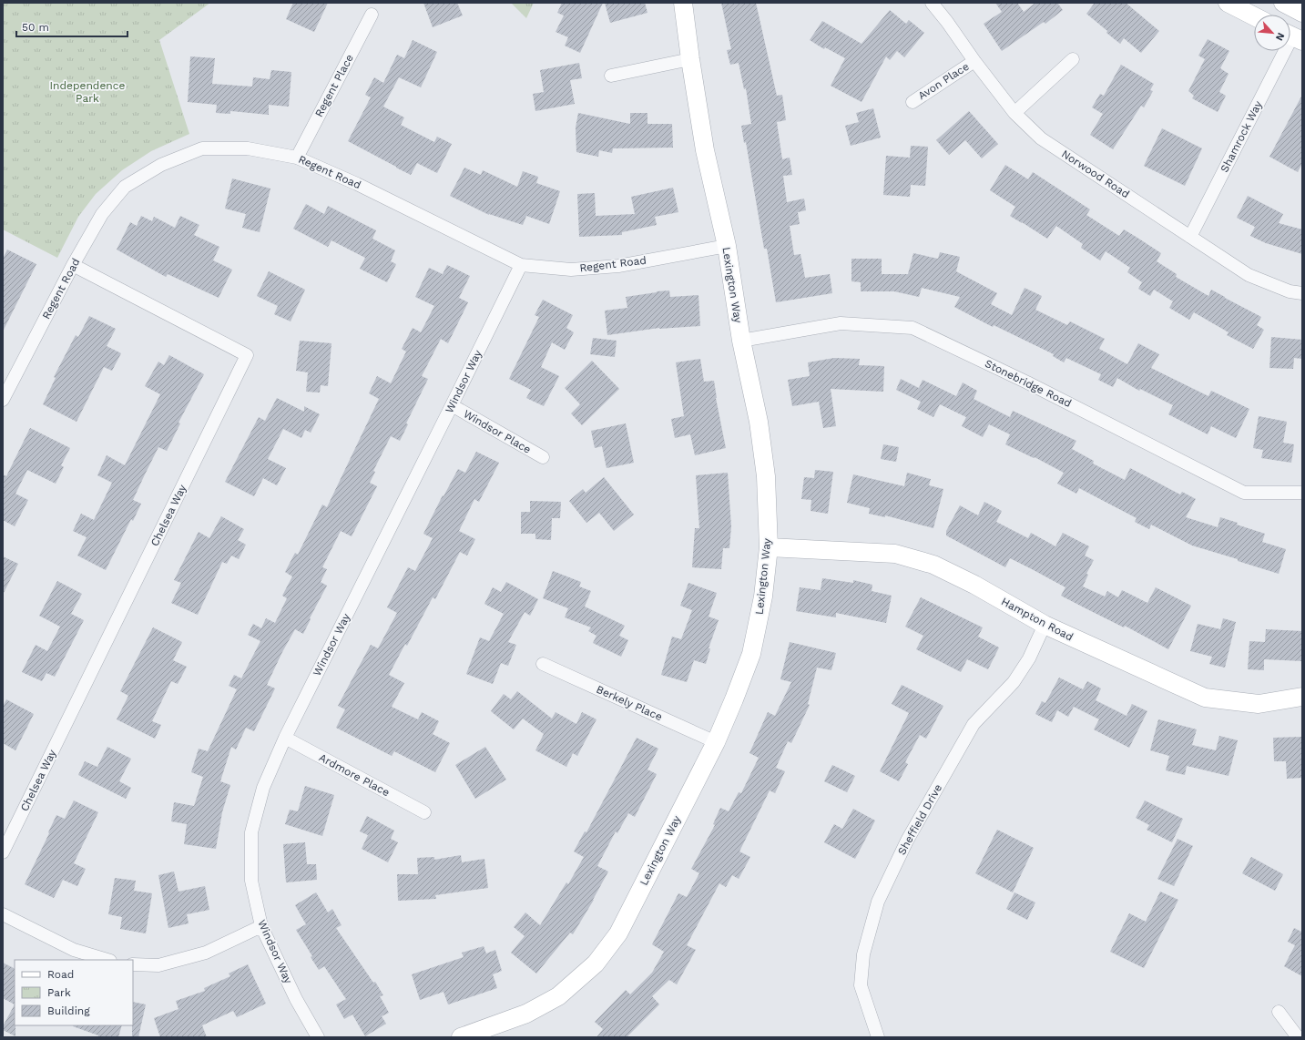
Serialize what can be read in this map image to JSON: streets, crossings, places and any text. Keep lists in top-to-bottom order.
{
  "streets": {
    "street": [
      "Avon Place",
      "Regent Place",
      "Shamrock Way",
      "Regent Road",
      "Norwood Road",
      "Lexington Way",
      "Windsor Way",
      "Stonebridge Road",
      "Windsor Place",
      "Chelsea Way",
      "Hampton Road",
      "Berkely Place",
      "Ardmore Place",
      "Sheffield Drive"
    ]
  },
  "crossings": [
    ["Avon Place", "Norwood Road"],
    ["Regent Place", "Regent Road"],
    ["Shamrock Way", "Norwood Road"],
    ["Regent Road", "Lexington Way"],
    ["Regent Road", "Windsor Way"],
    ["Regent Road", "Chelsea Way"],
    ["Lexington Way", "Stonebridge Road"],
    ["Lexington Way", "Hampton Road"],
    ["Lexington Way", "Berkely Place"],
    ["Windsor Way", "Windsor Place"],
    ["Windsor Way", "Ardmore Place"],
    ["Hampton Road", "Sheffield Drive"]
  ],
  "parks": ["Independence Park"],
  "legend": ["Road", "Park", "Building"],
  "scale_bar": "50 m",
  "north": "bottom right"
}
